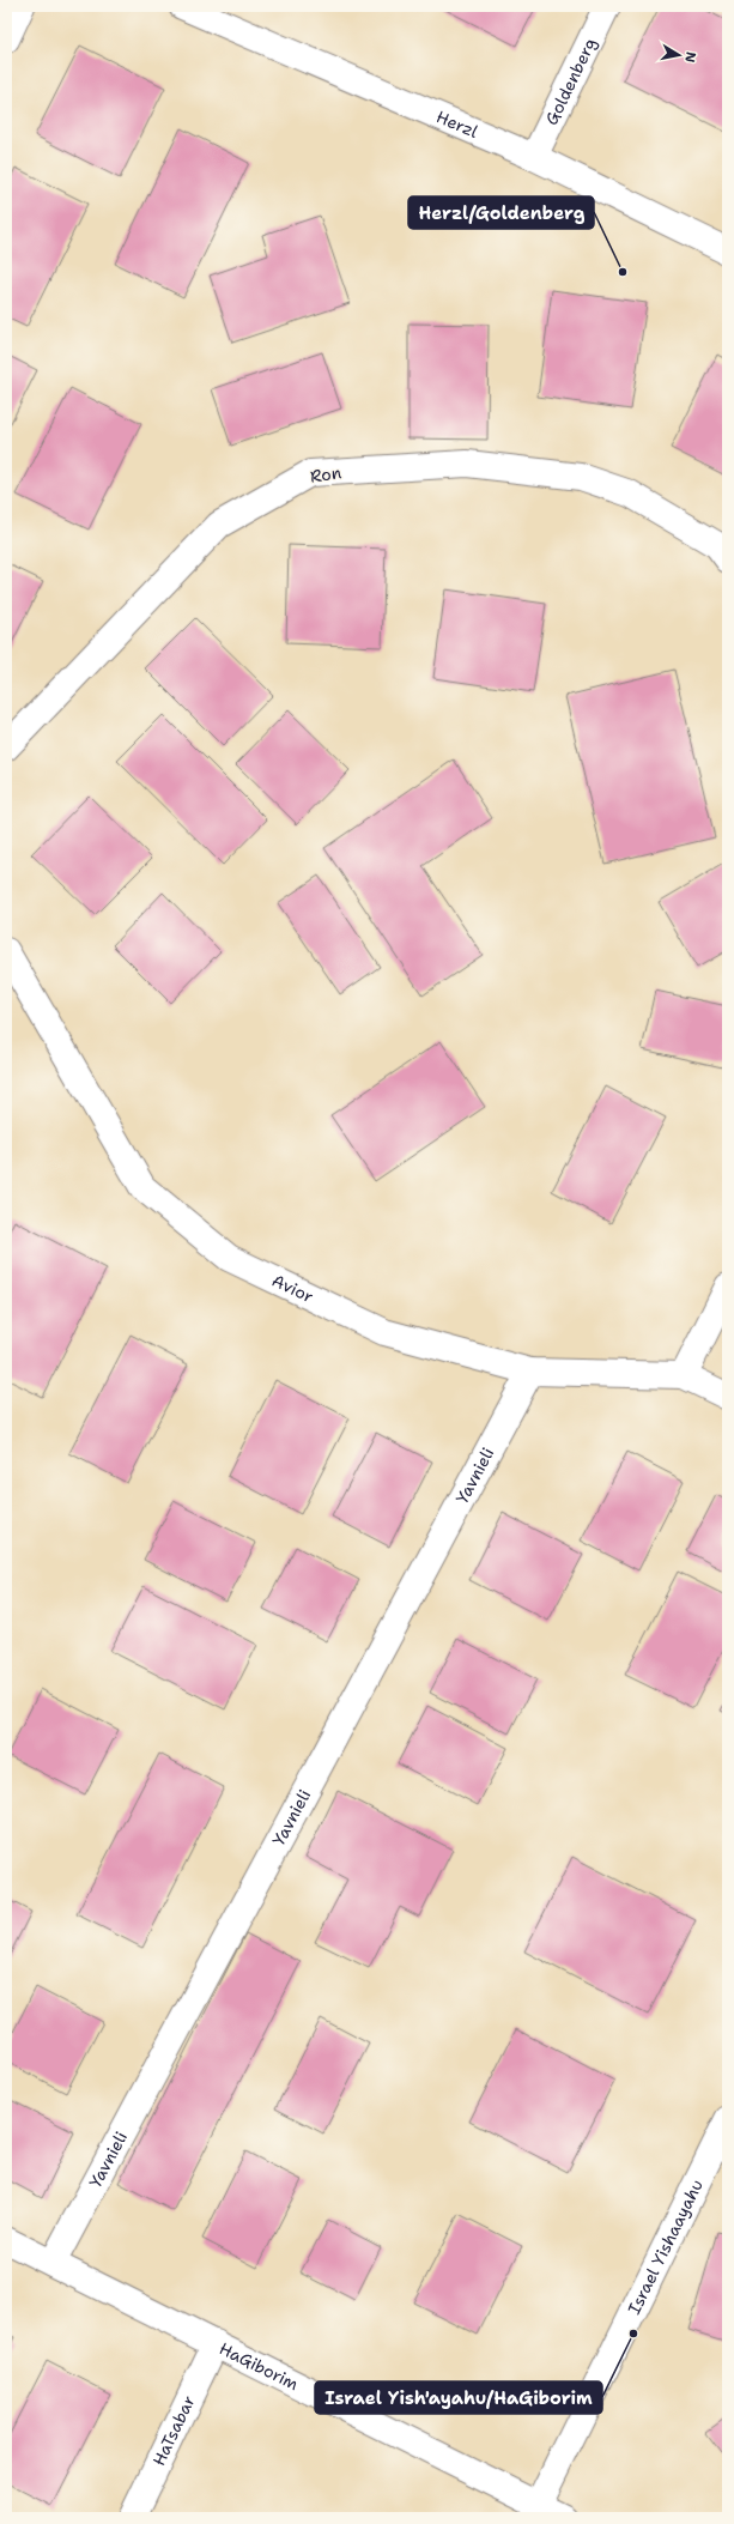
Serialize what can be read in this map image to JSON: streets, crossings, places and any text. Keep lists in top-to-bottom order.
{
  "streets": {
    "street": [
      "Goldenberg",
      "Herzl",
      "Ron",
      "Avior",
      "Yavnieli",
      "Israel Yishaayahu",
      "HaGiborim",
      "HaTsabar"
    ]
  },
  "crossings": [
    ["Goldenberg", "Herzl"],
    ["Avior", "Yavnieli"],
    ["Yavnieli", "HaGiborim"],
    ["Israel Yishaayahu", "HaGiborim"],
    ["HaGiborim", "HaTsabar"]
  ],
  "places": ["Herzl/Goldenberg", "Israel Yish'ayahu/HaGiborim"],
  "north": "right"
}
